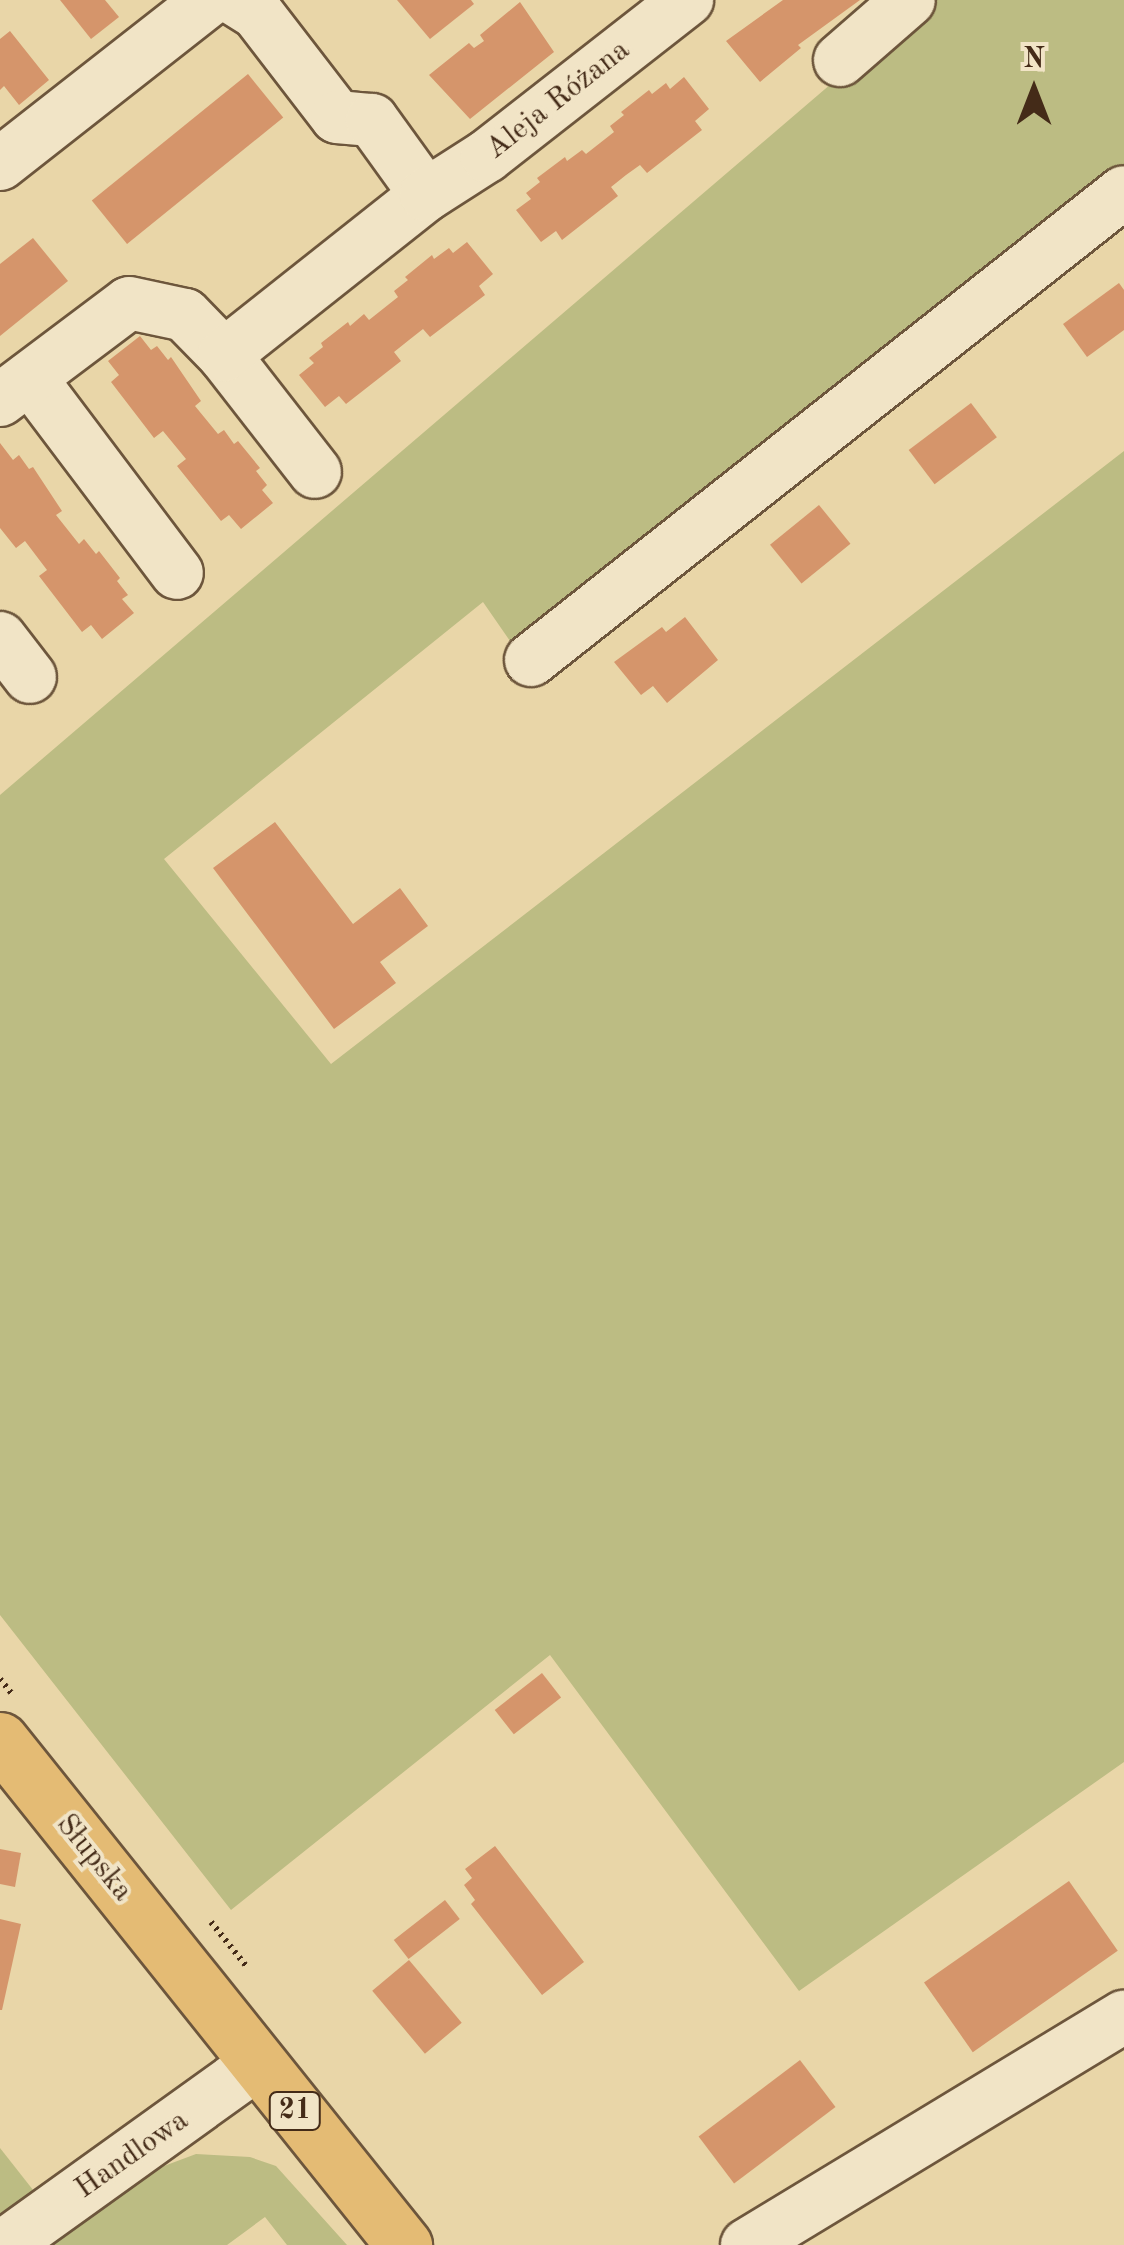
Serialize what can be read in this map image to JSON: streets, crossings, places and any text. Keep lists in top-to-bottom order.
{
  "streets": {
    "main road": ["Słupska", "21"],
    "street": ["Aleja Różana", "Handlowa"]
  },
  "crossings": [
    ["Słupska", "21"],
    ["Słupska", "Handlowa"],
    ["21", "Handlowa"]
  ],
  "north": "top"
}
